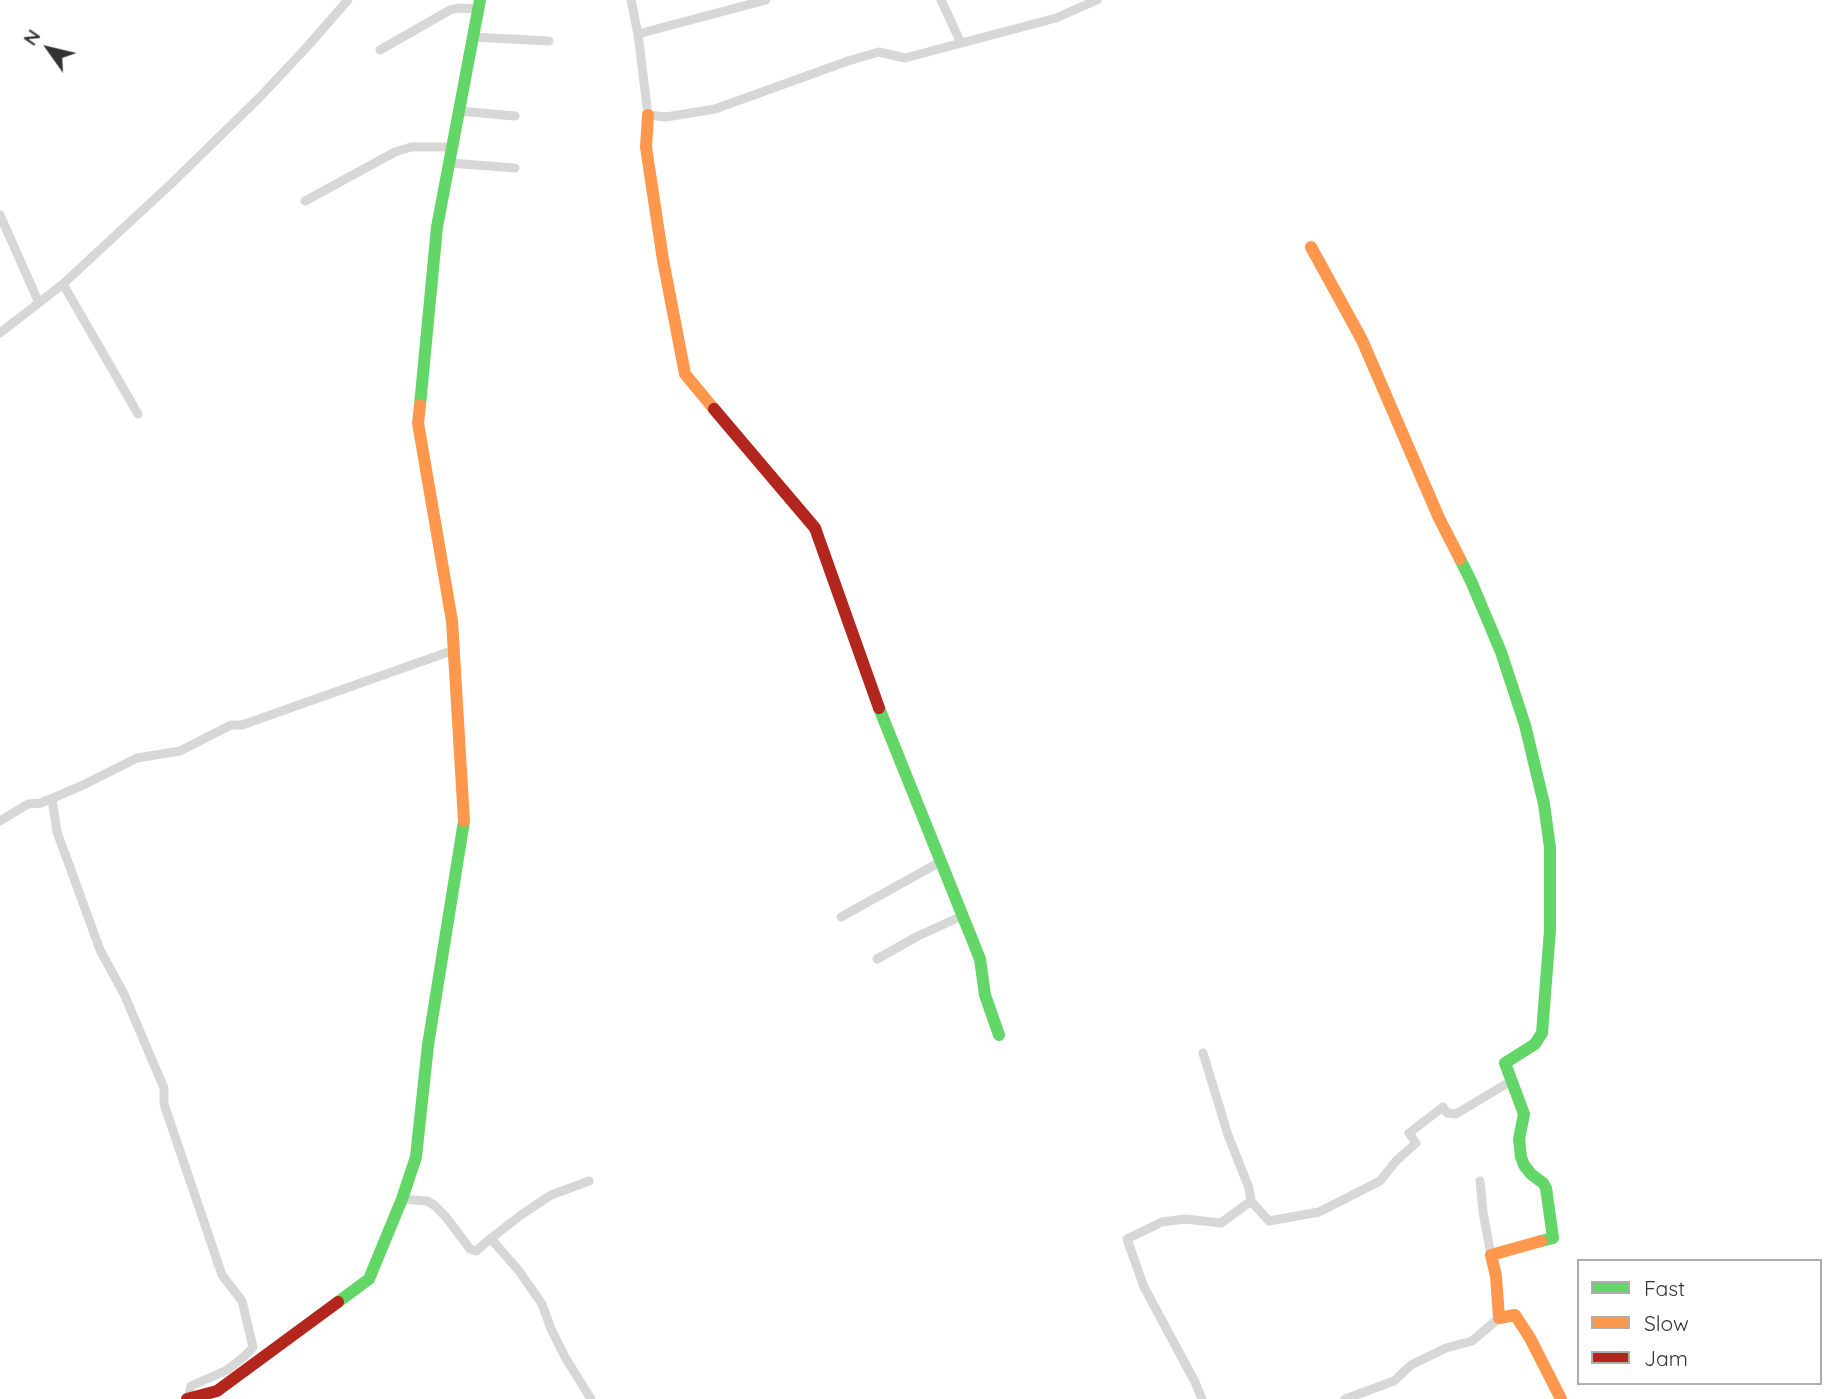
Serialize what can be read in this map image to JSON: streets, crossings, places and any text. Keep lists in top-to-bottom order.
{
  "legend": ["Fast", "Slow", "Jam"],
  "north": "top left"
}
